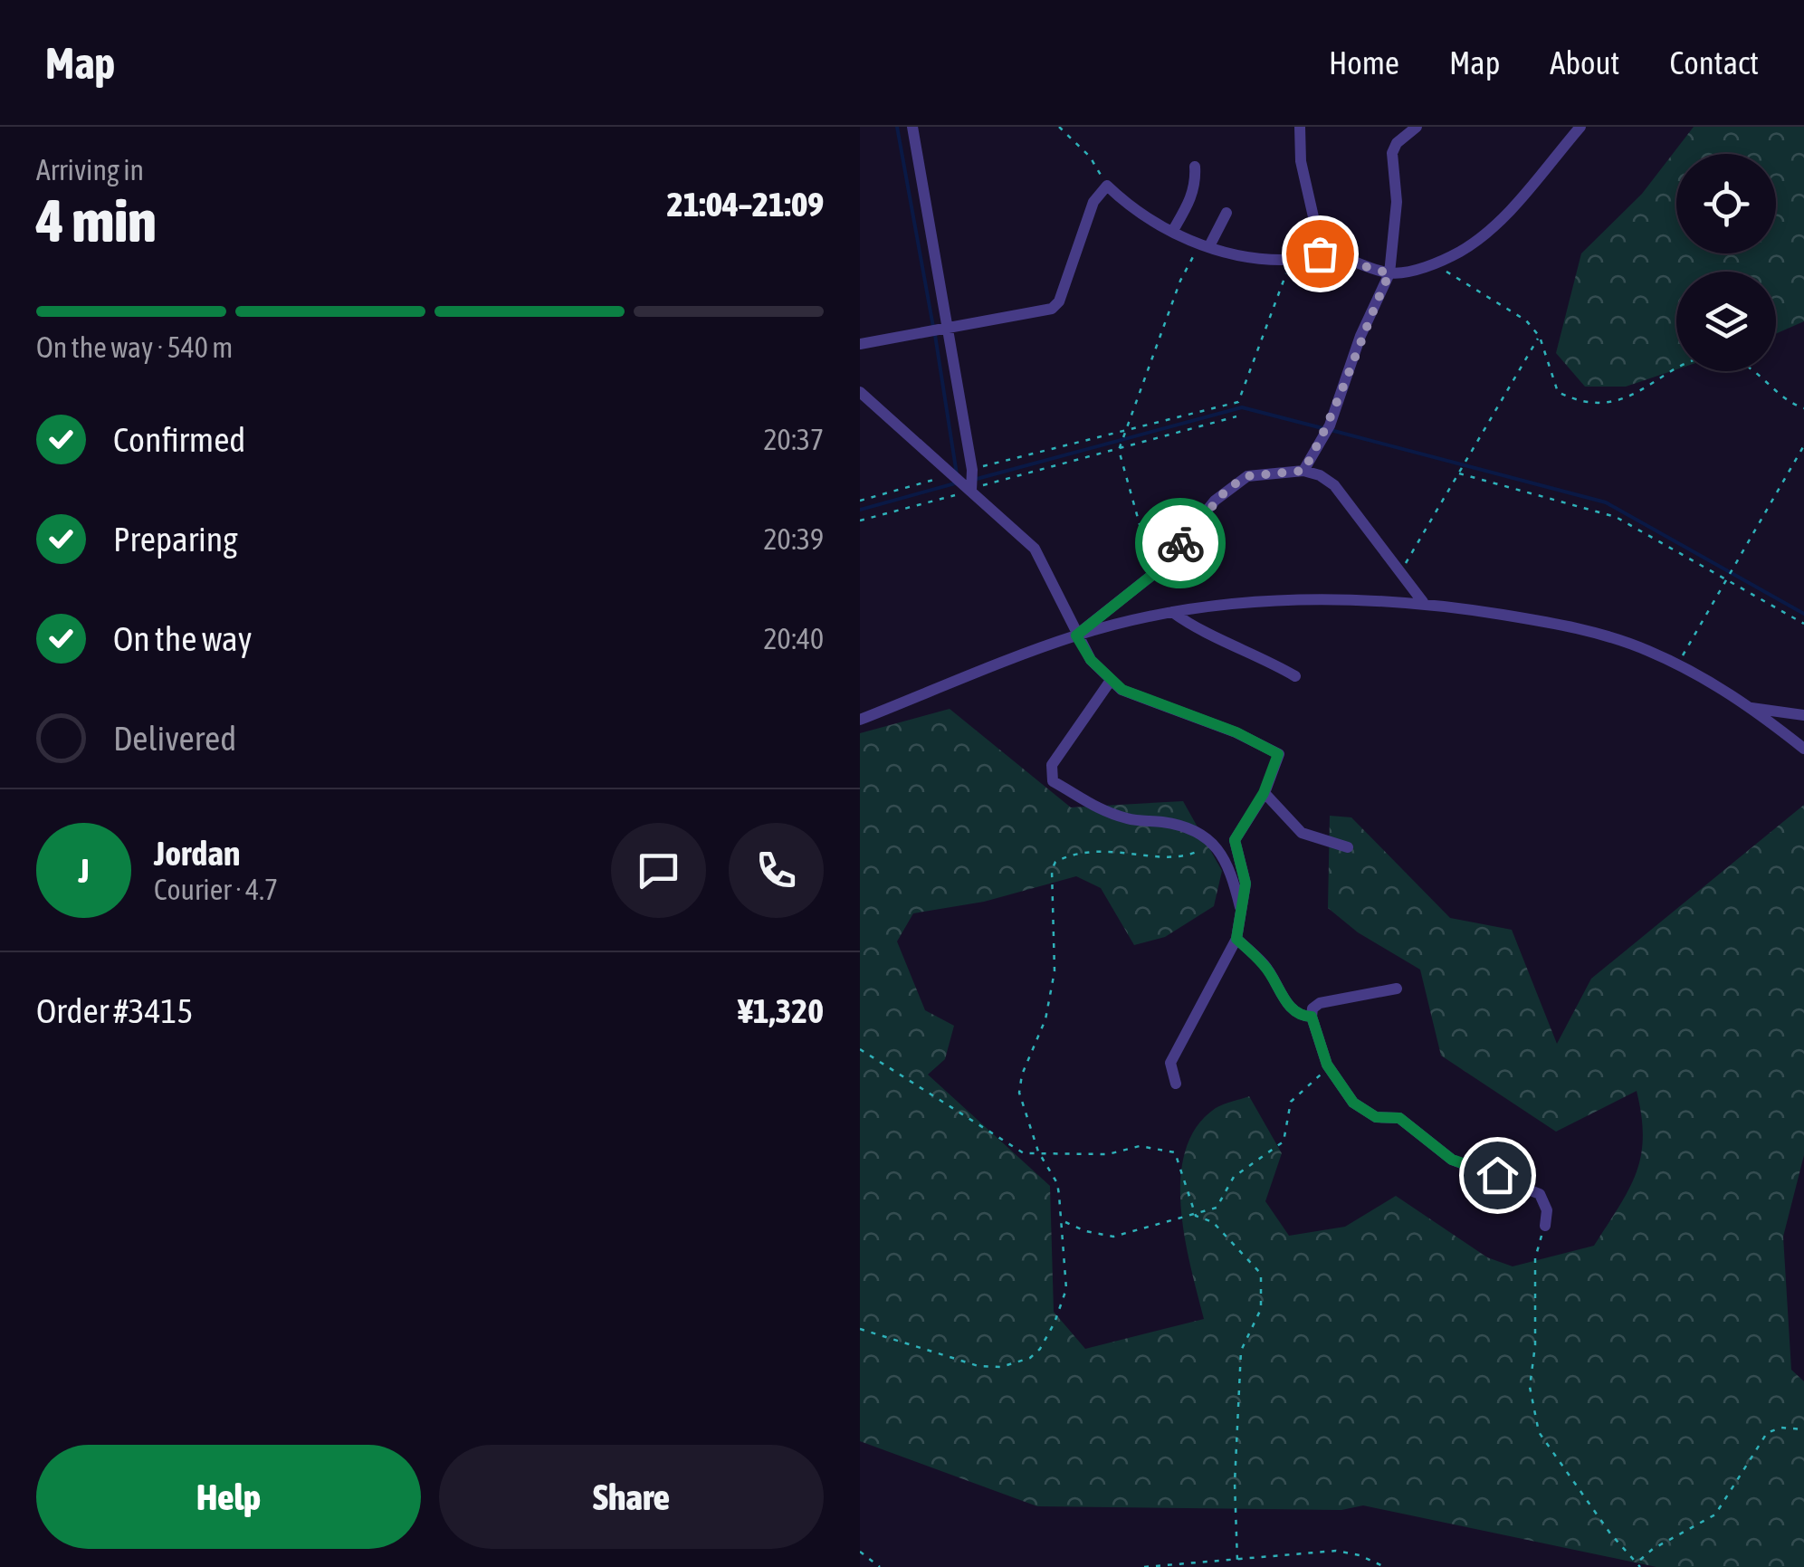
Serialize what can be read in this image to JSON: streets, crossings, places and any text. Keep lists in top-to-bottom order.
{
  "page": {
    "header": "Map",
    "nav": [
      "Home",
      "Map",
      "About",
      "Contact"
    ],
    "heading": ["4 min", "Arriving in", "21:04–21:09"],
    "panel": [
      "Jordan",
      "Courier · 4.7",
      "Order #3415",
      "¥1,320"
    ],
    "bar": "On the way · 540 m",
    "list": [
      ["Confirmed", "20:37"],
      ["Preparing", "20:39"],
      ["On the way", "20:40"],
      "Delivered"
    ],
    "round": "J",
    "buttons": ["Help", "Share"]
  }
}
